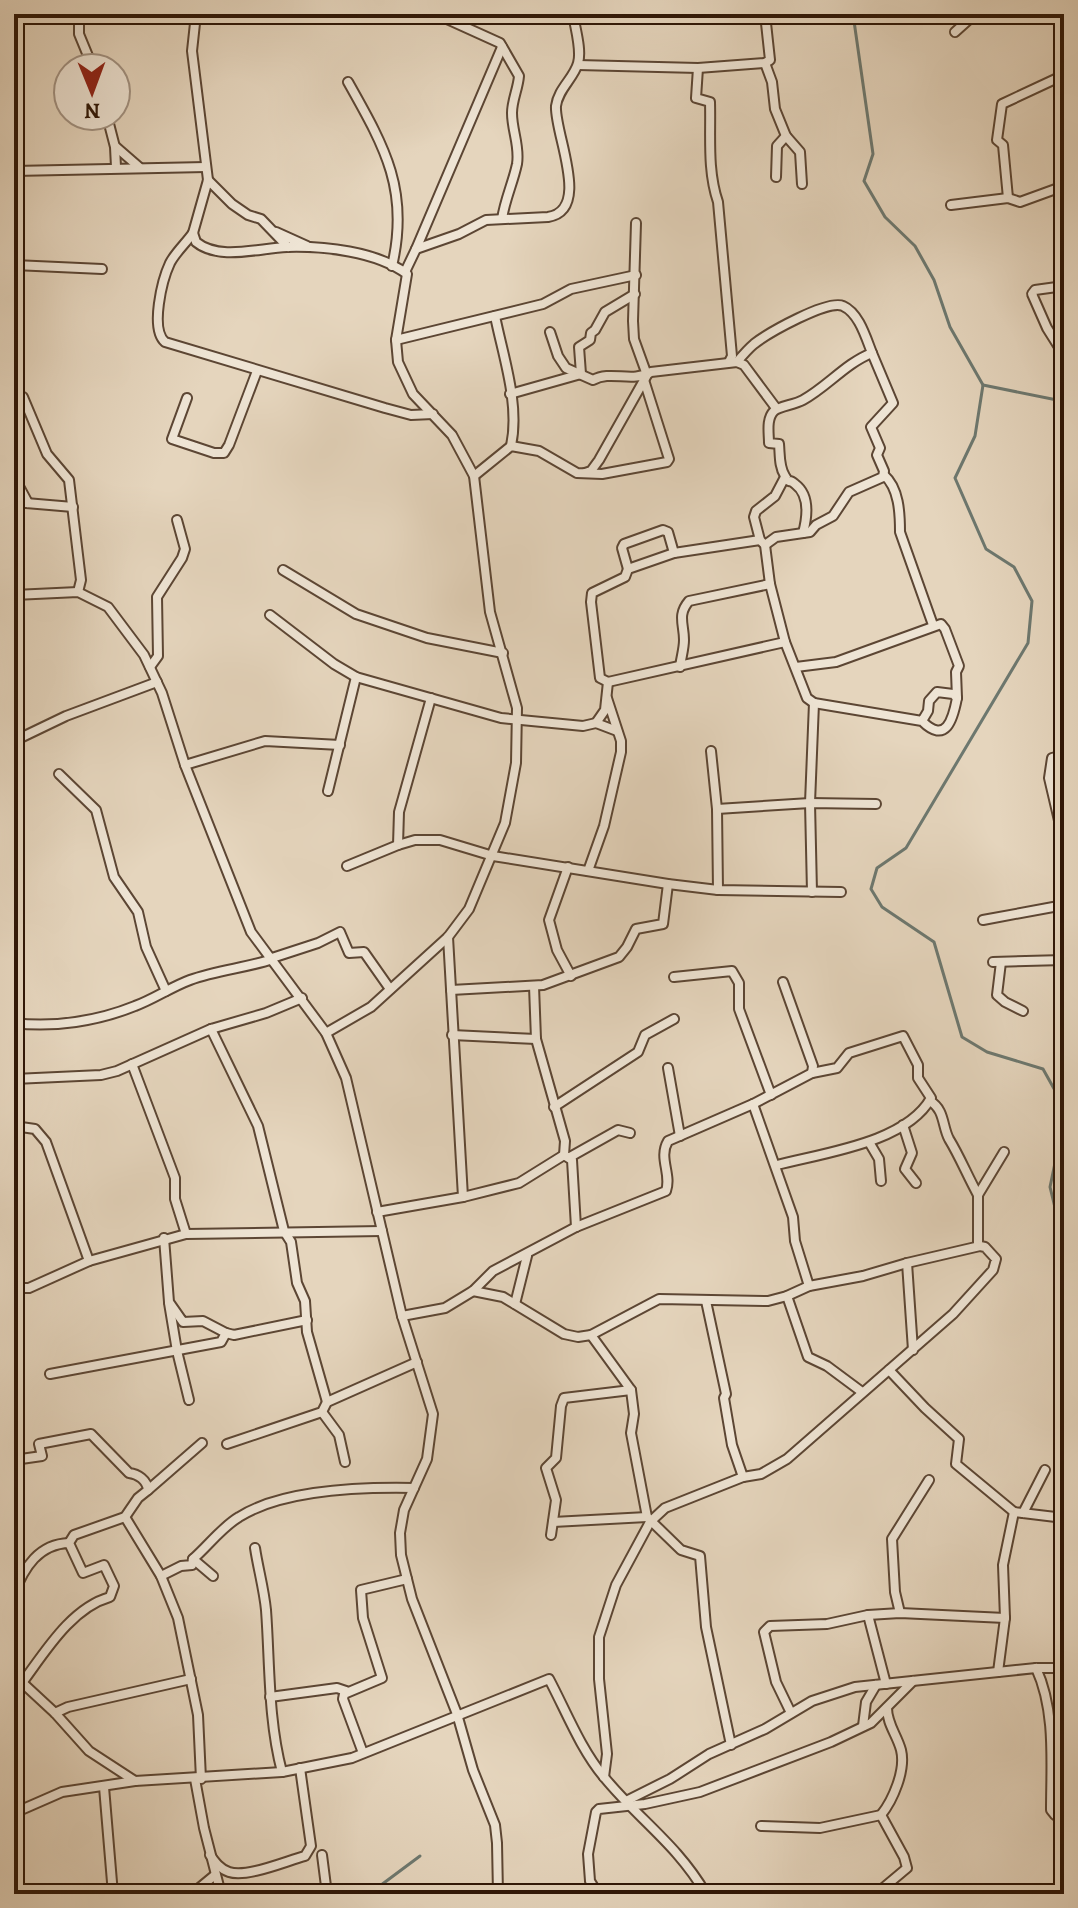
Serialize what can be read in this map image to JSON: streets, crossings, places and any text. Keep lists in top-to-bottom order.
{
  "north": "bottom"
}
